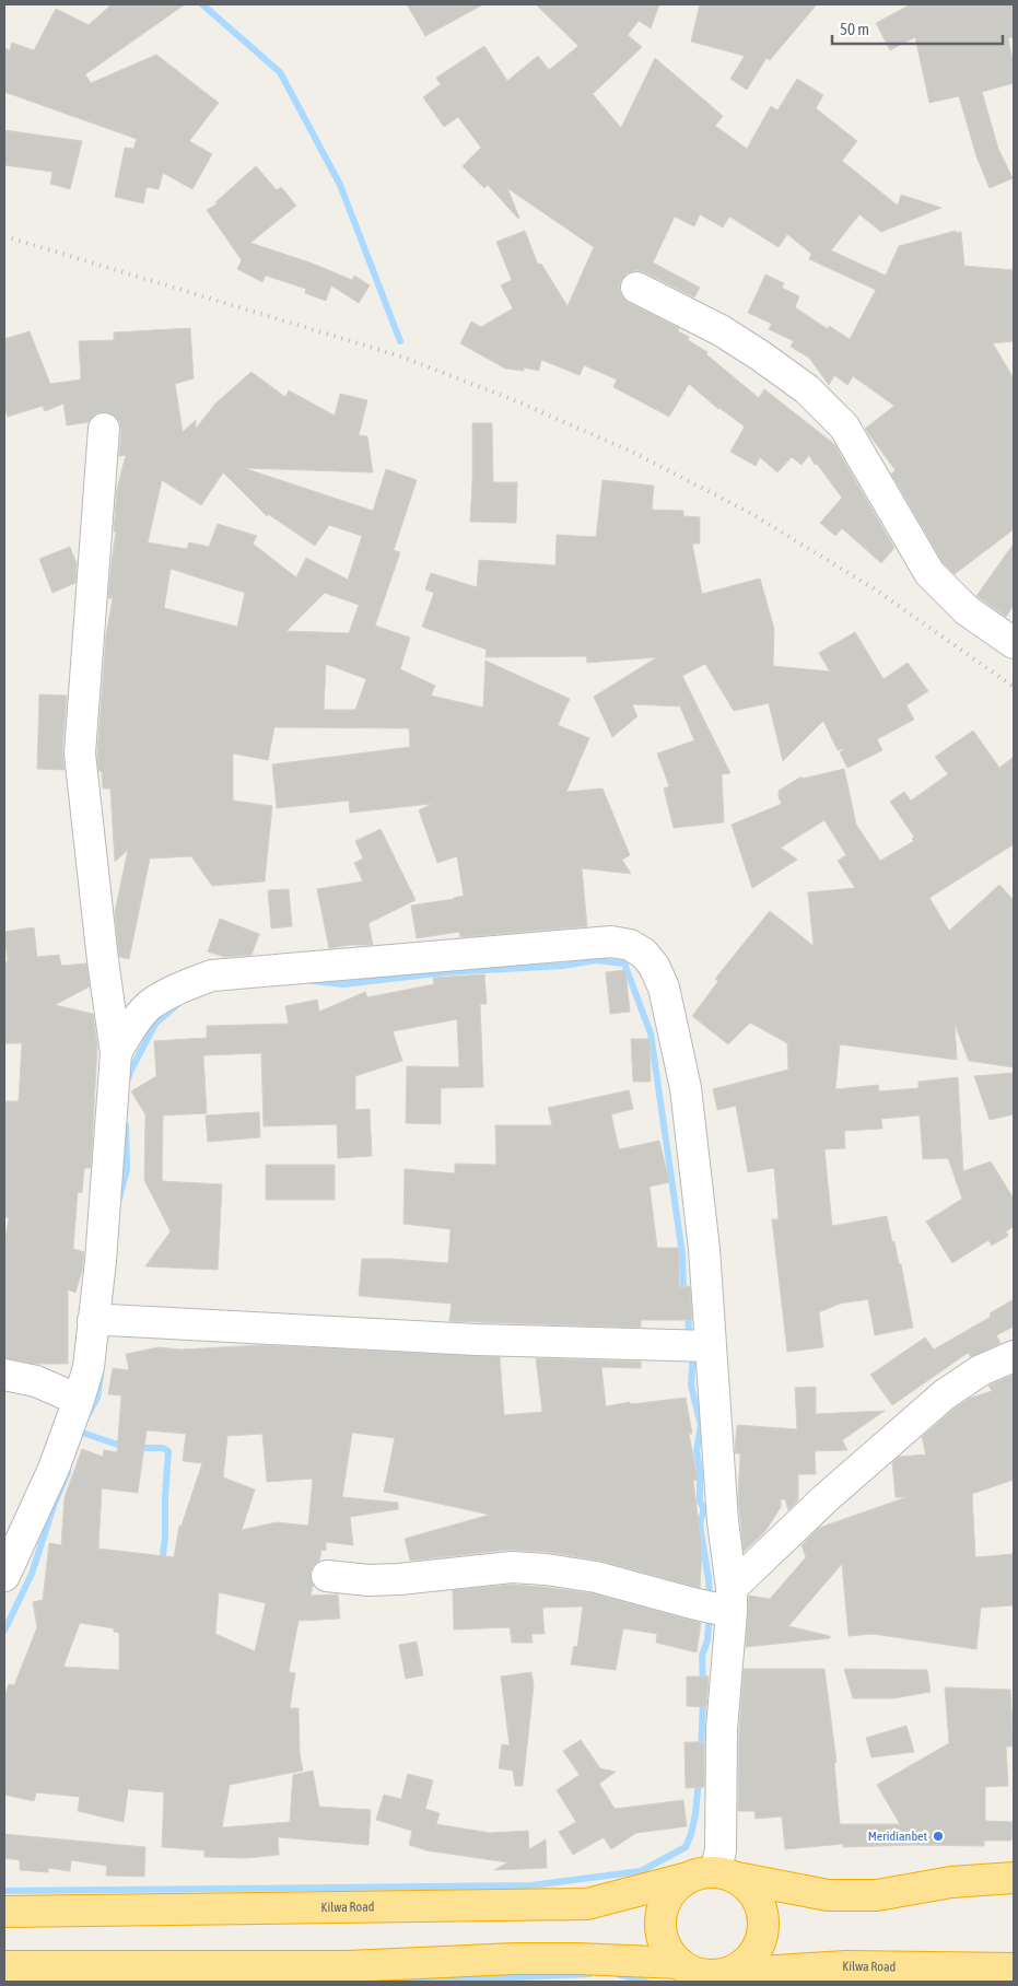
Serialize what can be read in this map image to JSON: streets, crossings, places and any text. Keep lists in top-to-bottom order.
{
  "streets": {
    "highway": ["Kilwa Road"]
  },
  "places": ["Meridianbet"],
  "scale_bar": "50 m"
}
